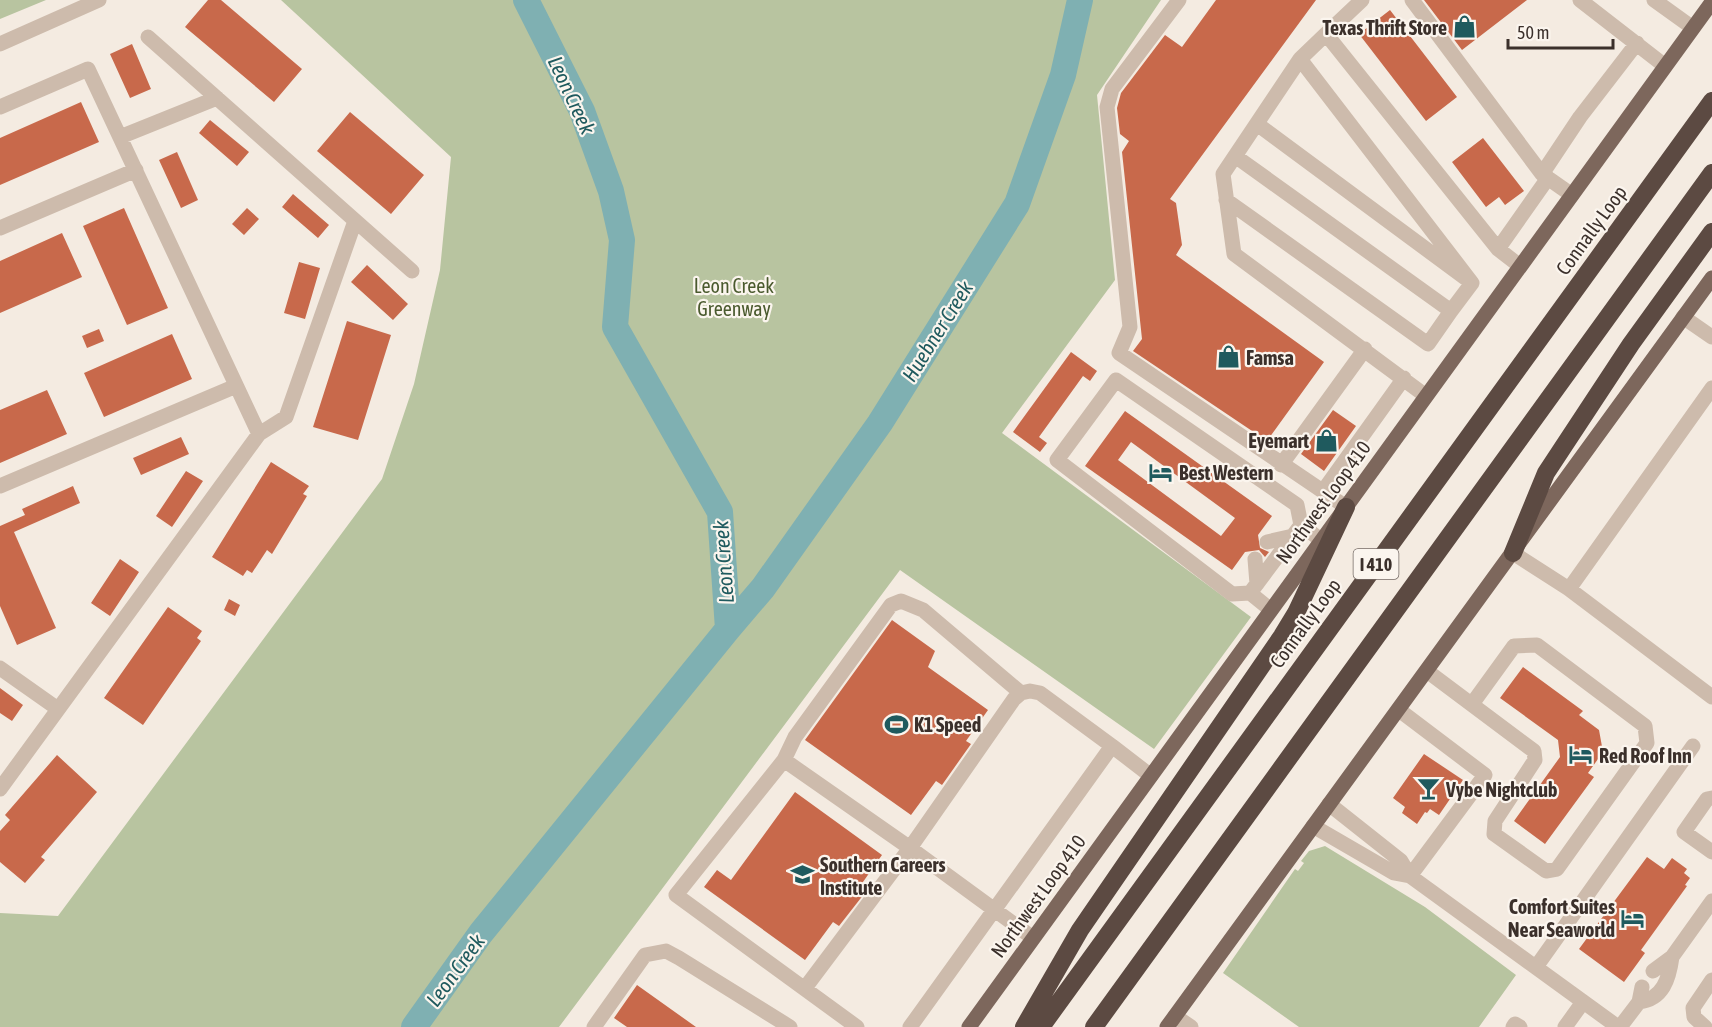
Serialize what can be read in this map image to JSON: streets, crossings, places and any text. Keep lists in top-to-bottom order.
{
  "streets": {
    "highway": ["Connally Loop", "I 410"],
    "main road": ["Northwest Loop 410"]
  },
  "water": ["Leon Creek", "Huebner Creek"],
  "parks": ["Leon Creek Greenway"],
  "places": {
    "shop": ["Texas Thrift Store", "Famsa", "Eyemart"],
    "hotel": ["Best Western", "Red Roof Inn", "Comfort Suites Near Seaworld"],
    "sports": ["K1 Speed"],
    "bar": ["Vybe Nightclub"],
    "school or university": ["Southern Careers Institute"]
  },
  "scale_bar": "50 m"
}
